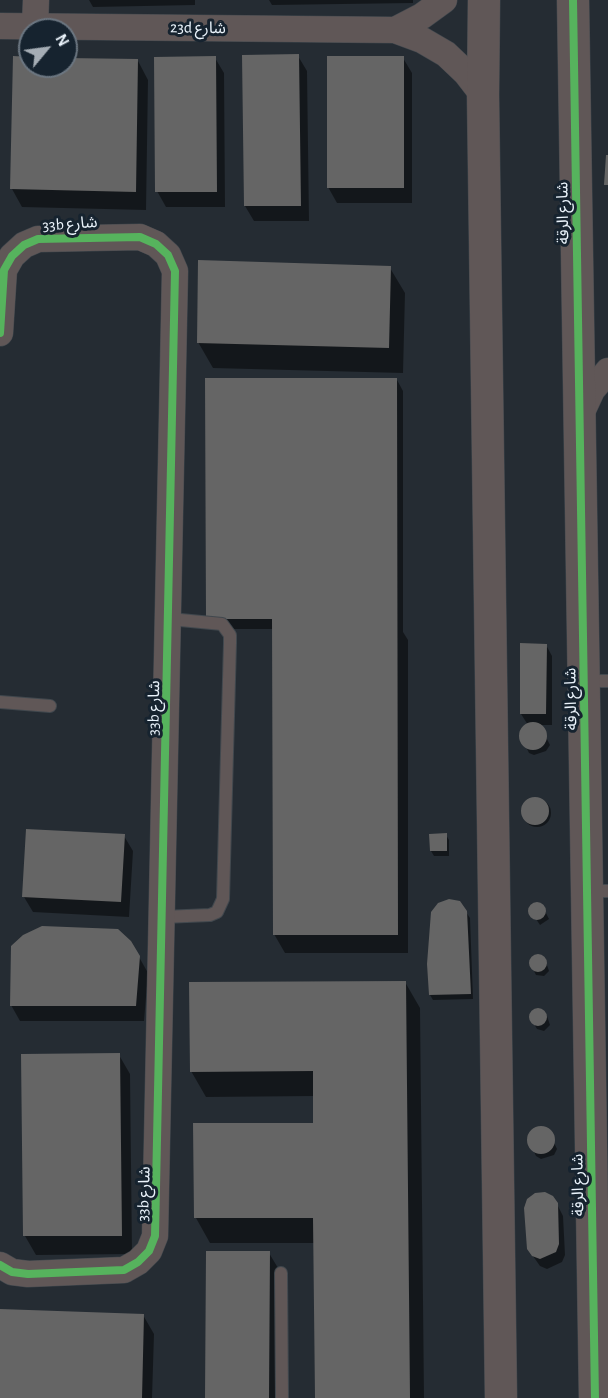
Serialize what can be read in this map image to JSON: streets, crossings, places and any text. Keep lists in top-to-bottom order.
{
  "streets": {
    "street": ["23d شارع", "شارع الرقة", "33b شارع"]
  },
  "north": "top right"
}
